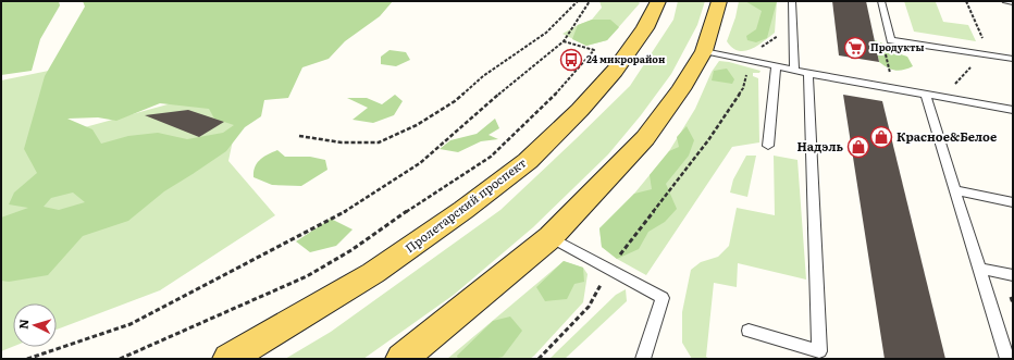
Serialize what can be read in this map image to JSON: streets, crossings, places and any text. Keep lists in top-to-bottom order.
{
  "streets": {
    "main road": ["Пролетарский проспект"]
  },
  "places": {
    "supermarket": ["Продукты"],
    "bus stop": ["24 микрорайон"],
    "shop": ["Красное&Белое", "Надэль"]
  },
  "north": "left"
}
